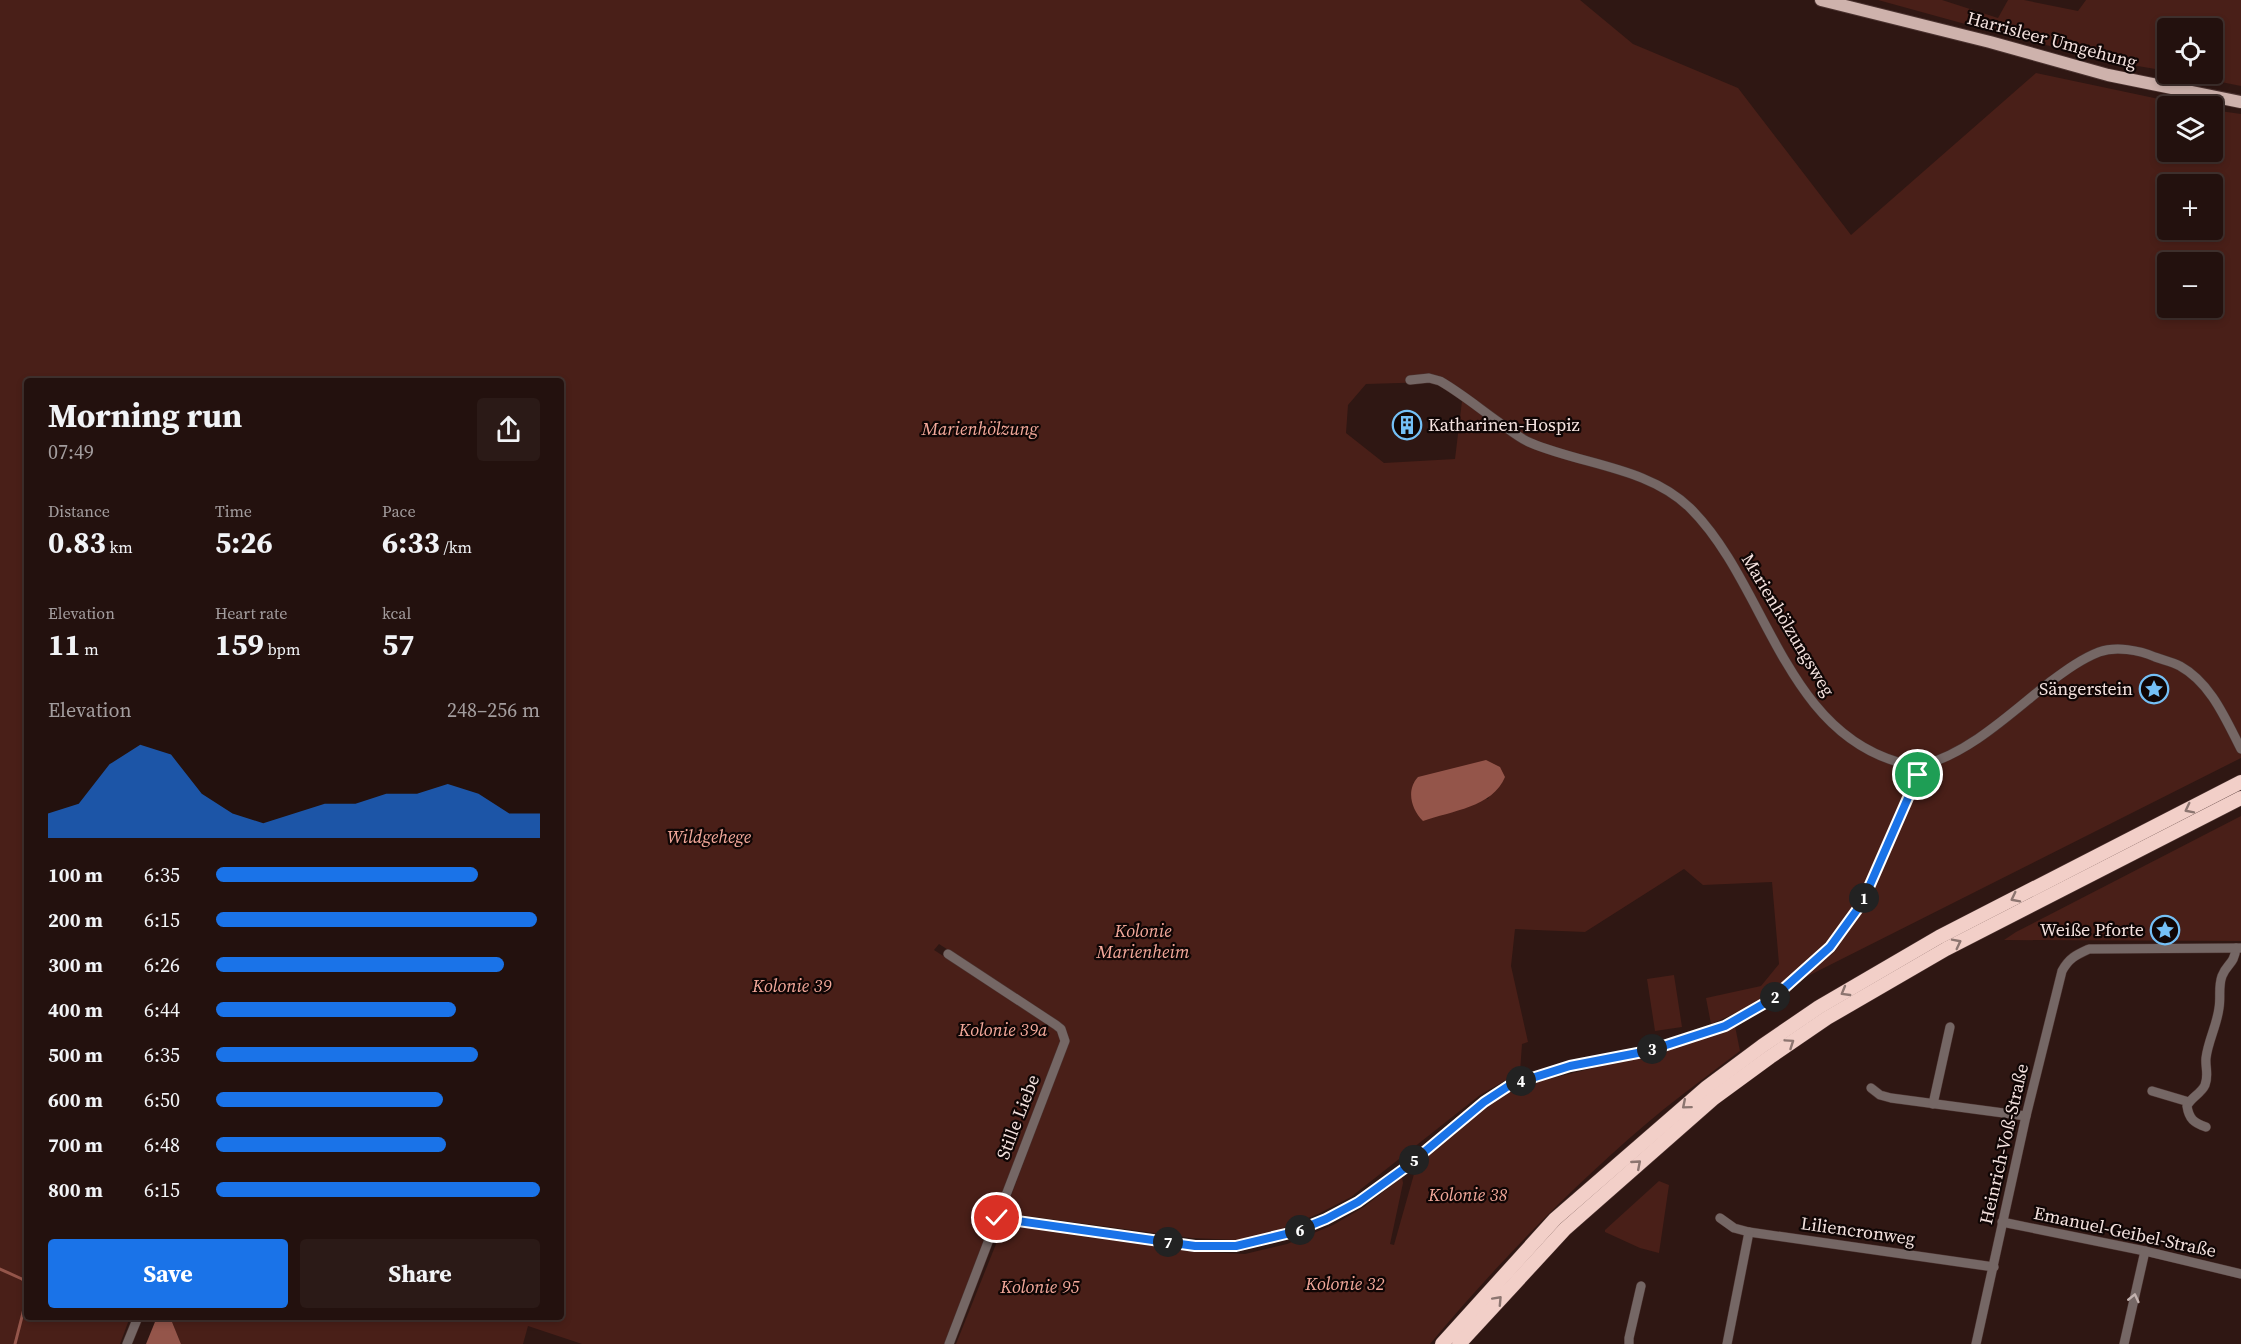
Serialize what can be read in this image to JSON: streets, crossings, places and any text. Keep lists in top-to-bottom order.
{
  "streets": {
    "main road": ["Harrisleer Umgehung"],
    "street": [
      "Marienhölzungsweg",
      "Stille Liebe",
      "Heinrich-Voß-Straße",
      "Liliencronweg",
      "Emanuel-Geibel-Straße"
    ]
  },
  "crossings": [
    ["Heinrich-Voß-Straße", "Liliencronweg"],
    ["Heinrich-Voß-Straße", "Emanuel-Geibel-Straße"]
  ],
  "parks": [
    "Marienhölzung",
    "Wildgehege",
    "Kolonie Marienheim",
    "Kolonie 39",
    "Kolonie 39a",
    "Kolonie 38",
    "Kolonie 32",
    "Kolonie 95"
  ],
  "places": {
    "building": ["Katharinen-Hospiz"],
    "place": ["Sängerstein", "Weiße Pforte"]
  },
  "page": {
    "map_buttons": ["+", "−"],
    "heading": ["Morning run", "07:49"],
    "stats": [
      ["Distance", "0.83 km"],
      ["Time", "5:26"],
      ["Pace", "6:33 /km"],
      ["Elevation", "11 m"],
      ["Heart rate", "159 bpm"],
      ["kcal", "57"]
    ],
    "chart": ["Elevation", "248–256 m"],
    "list": [
      {
        "name": "100 m",
        "note": "6:35"
      },
      {
        "name": "200 m",
        "note": "6:15"
      },
      {
        "name": "300 m",
        "note": "6:26"
      },
      {
        "name": "400 m",
        "note": "6:44"
      },
      {
        "name": "500 m",
        "note": "6:35"
      },
      {
        "name": "600 m",
        "note": "6:50"
      },
      {
        "name": "700 m",
        "note": "6:48"
      },
      {
        "name": "800 m",
        "note": "6:15"
      }
    ],
    "pins": [
      "1",
      "2",
      "3",
      "4",
      "5",
      "6",
      "7"
    ],
    "buttons": ["Save", "Share"]
  }
}
